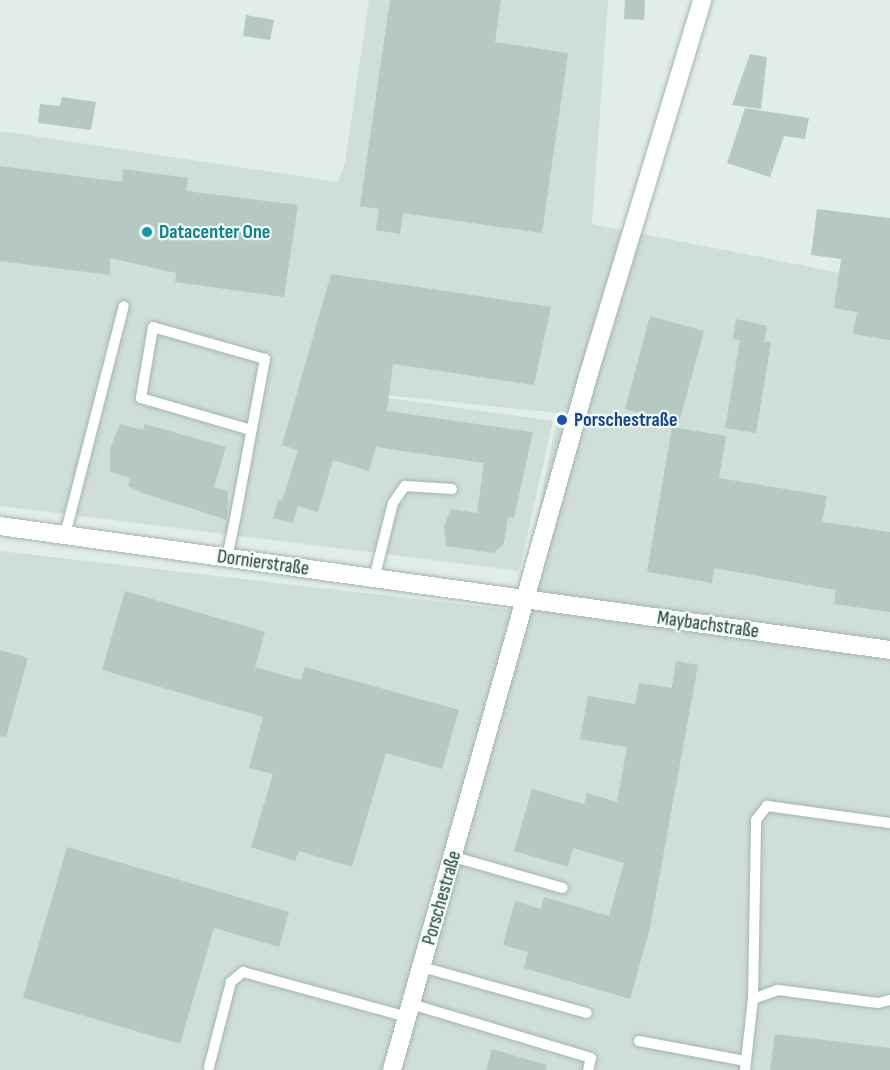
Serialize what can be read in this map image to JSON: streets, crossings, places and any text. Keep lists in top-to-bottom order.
{
  "streets": {
    "street": ["Dornierstraße", "Maybachstraße", "Porschestraße"]
  },
  "crossings": [
    ["Dornierstraße", "Maybachstraße"],
    ["Dornierstraße", "Porschestraße"],
    ["Maybachstraße", "Porschestraße"]
  ],
  "places": ["Datacenter One", "Porschestraße"]
}
